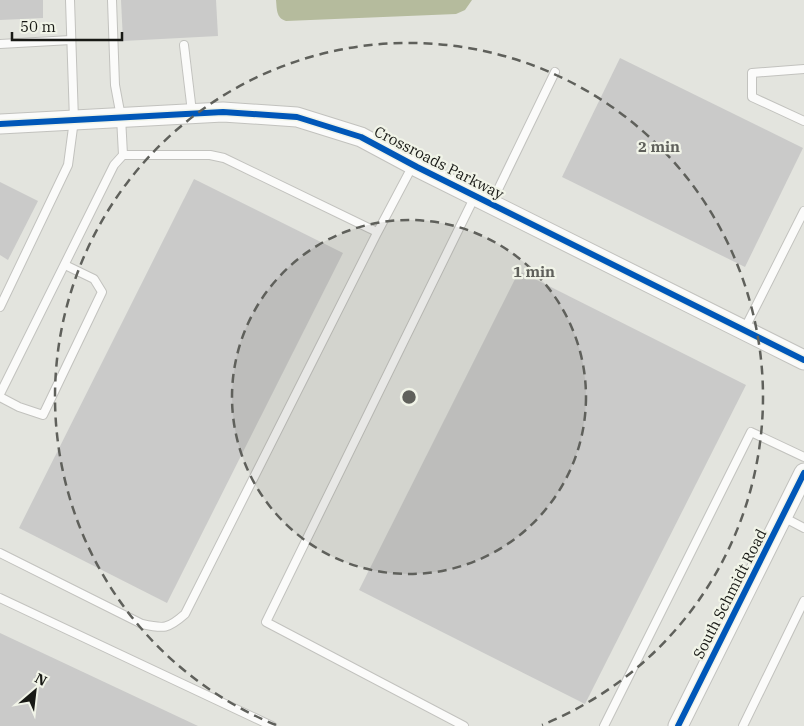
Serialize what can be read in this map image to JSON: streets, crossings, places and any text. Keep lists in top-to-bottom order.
{
  "streets": {
    "street": ["Crossroads Parkway", "South Schmidt Road"]
  },
  "scale_bar": "50 m",
  "north": "top right",
  "rings": ["2 min", "1 min"]
}
